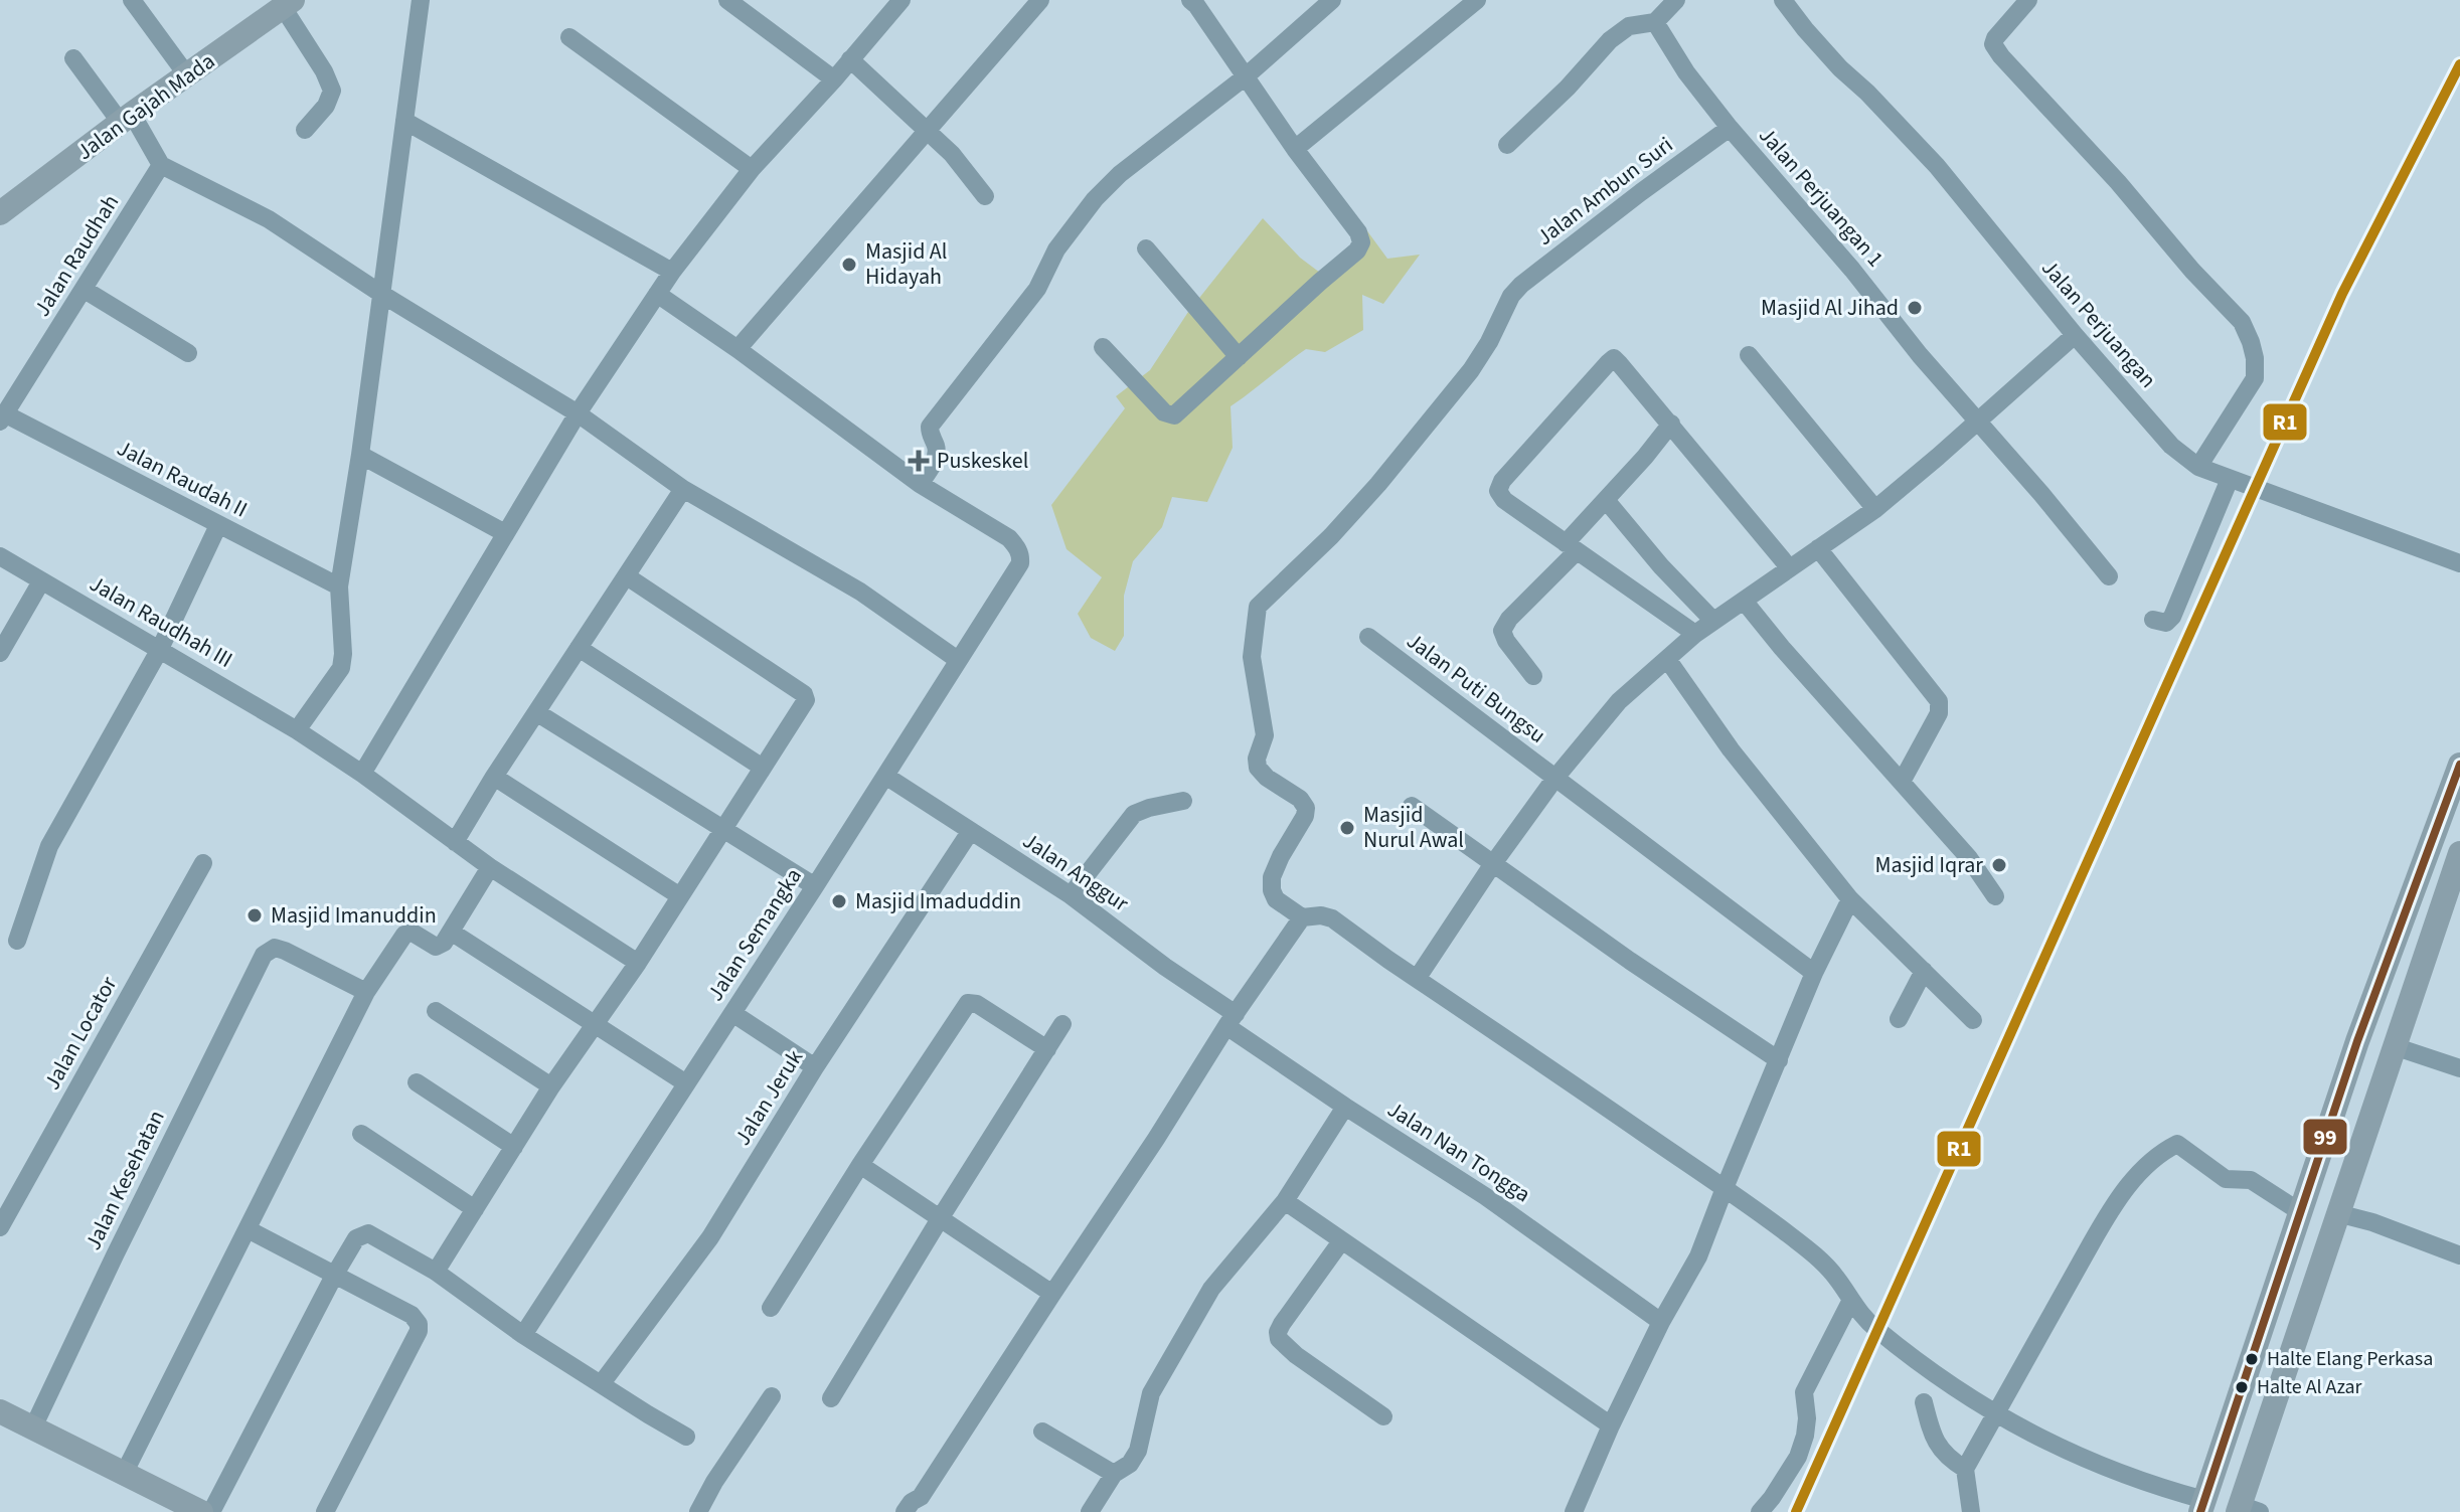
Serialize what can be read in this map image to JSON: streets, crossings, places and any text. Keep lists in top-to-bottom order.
{
  "streets": {
    "main road": ["Jalan Gajah Mada"],
    "street": [
      "Jalan Ambun Suri",
      "Jalan Perjuangan 1",
      "Jalan Raudhah",
      "Jalan Perjuangan",
      "Jalan Raudah II",
      "Jalan Raudhah III",
      "Jalan Puti Bungsu",
      "Jalan Anggur",
      "Jalan Semangka",
      "Jalan Locator",
      "Jalan Jeruk",
      "Jalan Nan Tongga",
      "Jalan Kesehatan"
    ]
  },
  "crossings": [
    ["Jalan Ambun Suri", "Jalan Perjuangan 1"],
    ["Jalan Raudhah", "Jalan Raudah II"],
    ["Jalan Anggur", "Jalan Semangka"],
    ["Jalan Anggur", "Jalan Jeruk"],
    ["Jalan Anggur", "Jalan Nan Tongga"]
  ],
  "places": {
    "other": [
      "Masjid Al Hidayah",
      "Masjid Al Jihad",
      "Masjid Nurul Awal",
      "Masjid Iqrar",
      "Masjid Imaduddin",
      "Masjid Imanuddin",
      "Halte Elang Perkasa",
      "Halte Al Azar"
    ],
    "health": ["Puskeskel"]
  },
  "lines": ["transit line R1", "transit line 99"]
}
